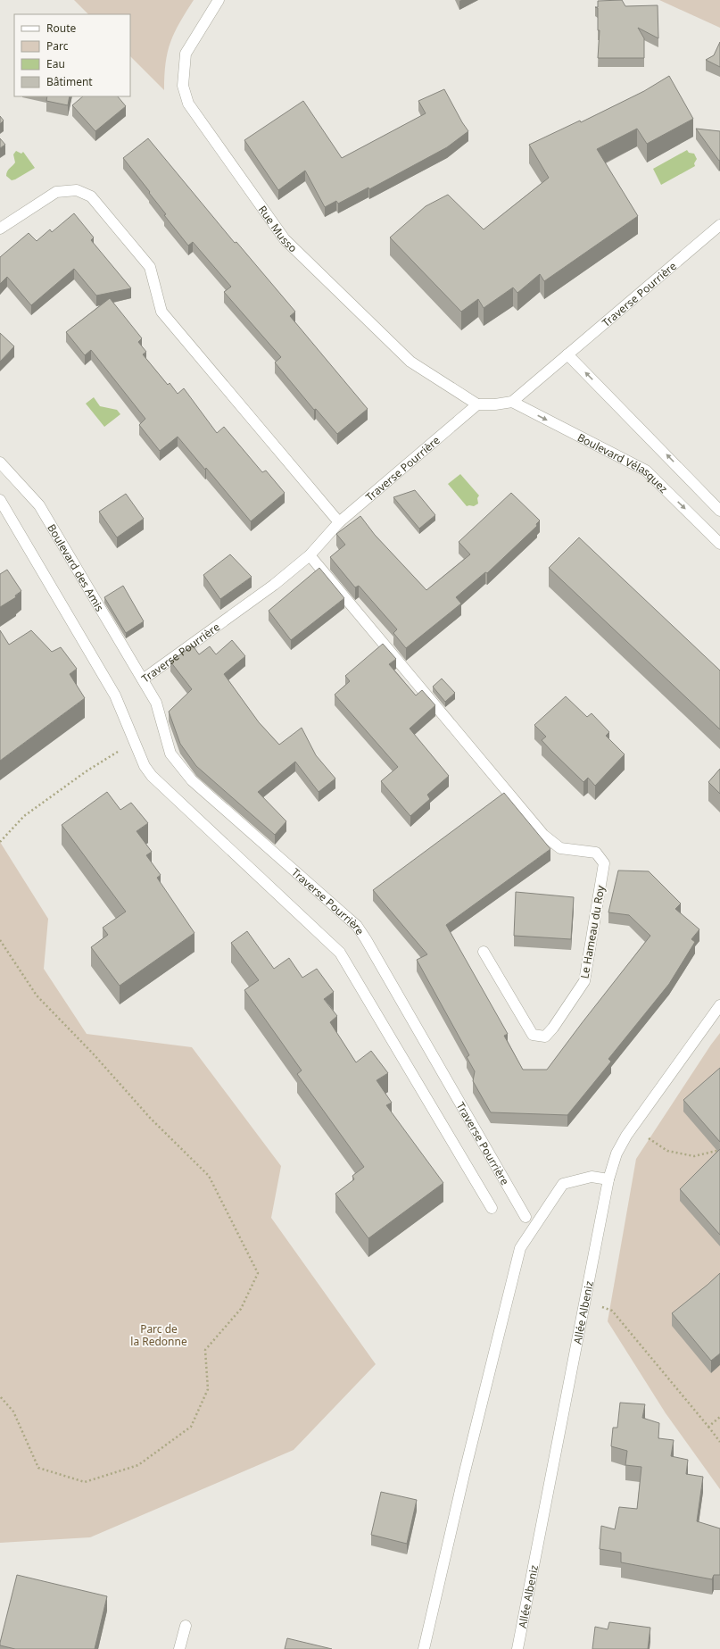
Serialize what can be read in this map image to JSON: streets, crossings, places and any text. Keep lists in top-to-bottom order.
{
  "streets": {
    "street": [
      "Rue Musso",
      "Traverse Pourrière",
      "Boulevard Vélasquez",
      "Boulevard des Amis",
      "Le Hameau du Roy",
      "Allée Albeniz"
    ]
  },
  "crossings": [
    ["Rue Musso", "Traverse Pourrière"],
    ["Traverse Pourrière", "Boulevard Vélasquez"],
    ["Traverse Pourrière", "Boulevard des Amis"],
    ["Traverse Pourrière", "Le Hameau du Roy"]
  ],
  "parks": ["Parc de la Redonne"],
  "legend": [
    "Route",
    "Parc",
    "Eau",
    "Bâtiment"
  ]
}
